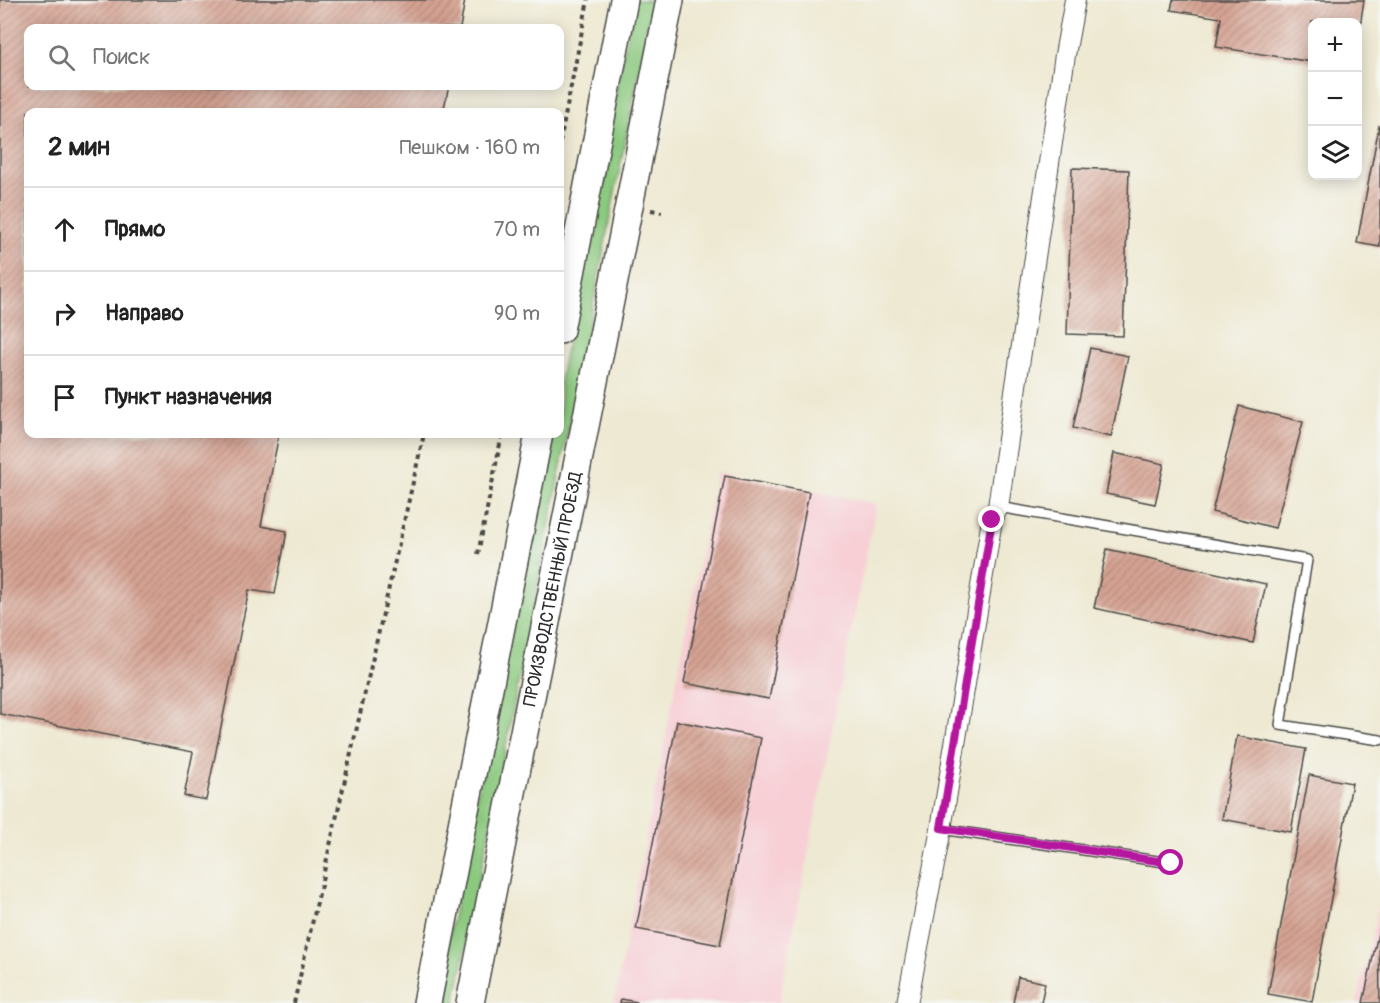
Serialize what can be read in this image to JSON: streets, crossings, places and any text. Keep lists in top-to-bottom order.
{
  "streets": {
    "street": ["ПРОИЗВОДСТВЕННЫЙ ПРОЕЗД"]
  },
  "page": {
    "map_buttons": ["+", "−"],
    "search": "Поиск",
    "heading": ["2 мин", "Пешком · 160 m"],
    "list": [
      ["Прямо", "70 m"],
      ["Направо", "90 m"],
      "Пункт назначения"
    ]
  }
}
